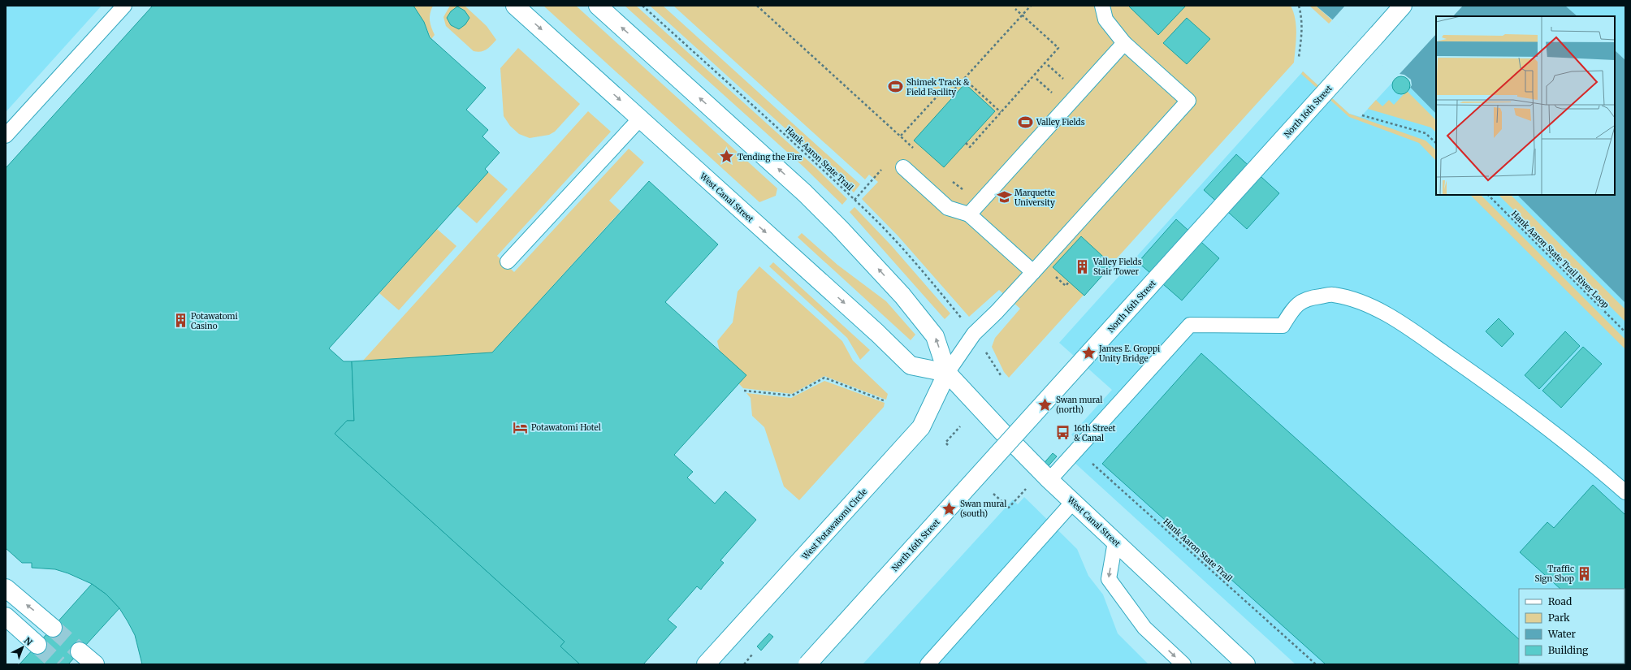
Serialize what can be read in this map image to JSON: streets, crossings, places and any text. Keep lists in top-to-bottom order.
{
  "streets": {
    "street": ["North 16th Street", "West Canal Street", "West Potawatomi Circle"],
    "path": ["Hank Aaron State Trail", "Hank Aaron State Trail River Loop"]
  },
  "crossings": [
    ["West Canal Street", "West Potawatomi Circle"]
  ],
  "places": {
    "sports": ["Shimek Track & Field Facility", "Valley Fields"],
    "place": [
      "Tending the Fire",
      "James E. Groppi Unity Bridge",
      "Swan mural (north)",
      "Swan mural (south)"
    ],
    "school or university": ["Marquette University"],
    "building": ["Valley Fields Stair Tower", "Potawatomi Casino", "Traffic Sign Shop"],
    "hotel": ["Potawatomi Hotel"],
    "bus stop": ["16th Street & Canal"]
  },
  "legend": [
    "Road",
    "Park",
    "Water",
    "Building"
  ],
  "north": "top right"
}
